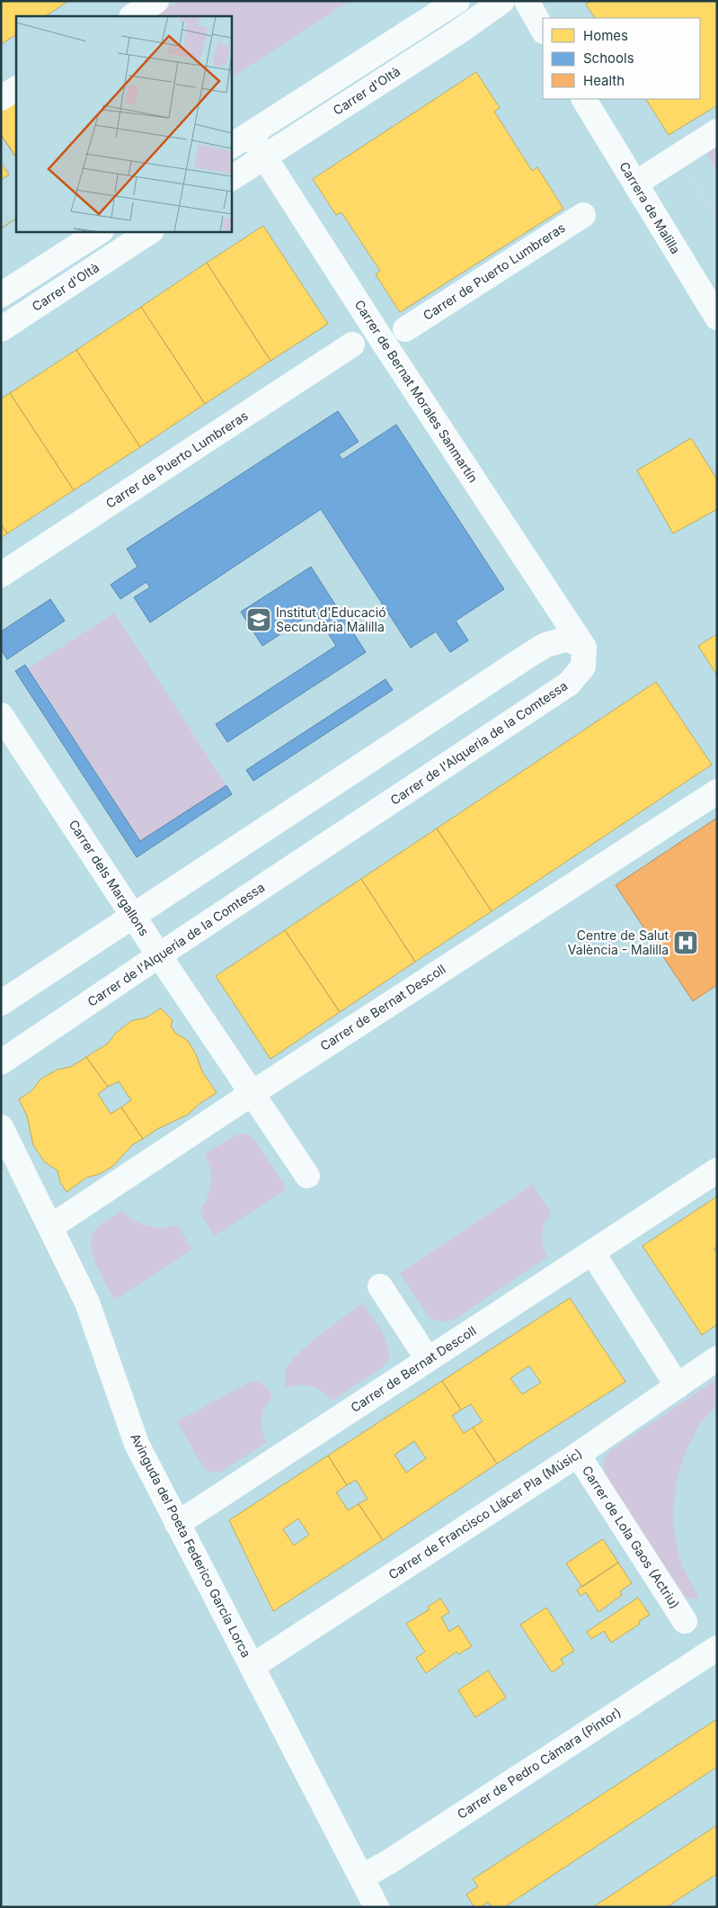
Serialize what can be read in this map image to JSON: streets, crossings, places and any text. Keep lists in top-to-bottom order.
{
  "streets": {
    "street": [
      "Carrer d'Oltà",
      "Carrera de Malilla",
      "Carrer de Puerto Lumbreras",
      "Carrer de Bernat Morales Sanmartín",
      "Carrer de l'Alqueria de la Comtessa",
      "Carrer dels Margallons",
      "Carrer de Bernat Descoll",
      "Carrer de Francisco Llácer Pla (Músic)",
      "Carrer de Lola Gaos (Actriu)",
      "Avinguda del Poeta Federico García Lorca",
      "Carrer de Pedro Cámara (Pintor)"
    ]
  },
  "crossings": [
    ["Carrer d'Oltà", "Carrer de Bernat Morales Sanmartín"],
    ["Carrer de Bernat Morales Sanmartín", "Carrer de l'Alqueria de la Comtessa"],
    ["Carrer de l'Alqueria de la Comtessa", "Carrer dels Margallons"],
    ["Carrer dels Margallons", "Carrer de Bernat Descoll"],
    ["Carrer de Bernat Descoll", "Avinguda del Poeta Federico García Lorca"],
    ["Carrer de Francisco Llácer Pla (Músic)", "Carrer de Lola Gaos (Actriu)"],
    ["Carrer de Francisco Llácer Pla (Músic)", "Avinguda del Poeta Federico García Lorca"],
    ["Avinguda del Poeta Federico García Lorca", "Carrer de Pedro Cámara (Pintor)"]
  ],
  "places": {
    "school or university": ["Institut d'Educació Secundària Malilla"],
    "hospital": ["Centre de Salut València - Malilla"]
  },
  "legend": ["Homes", "Schools", "Health"]
}
